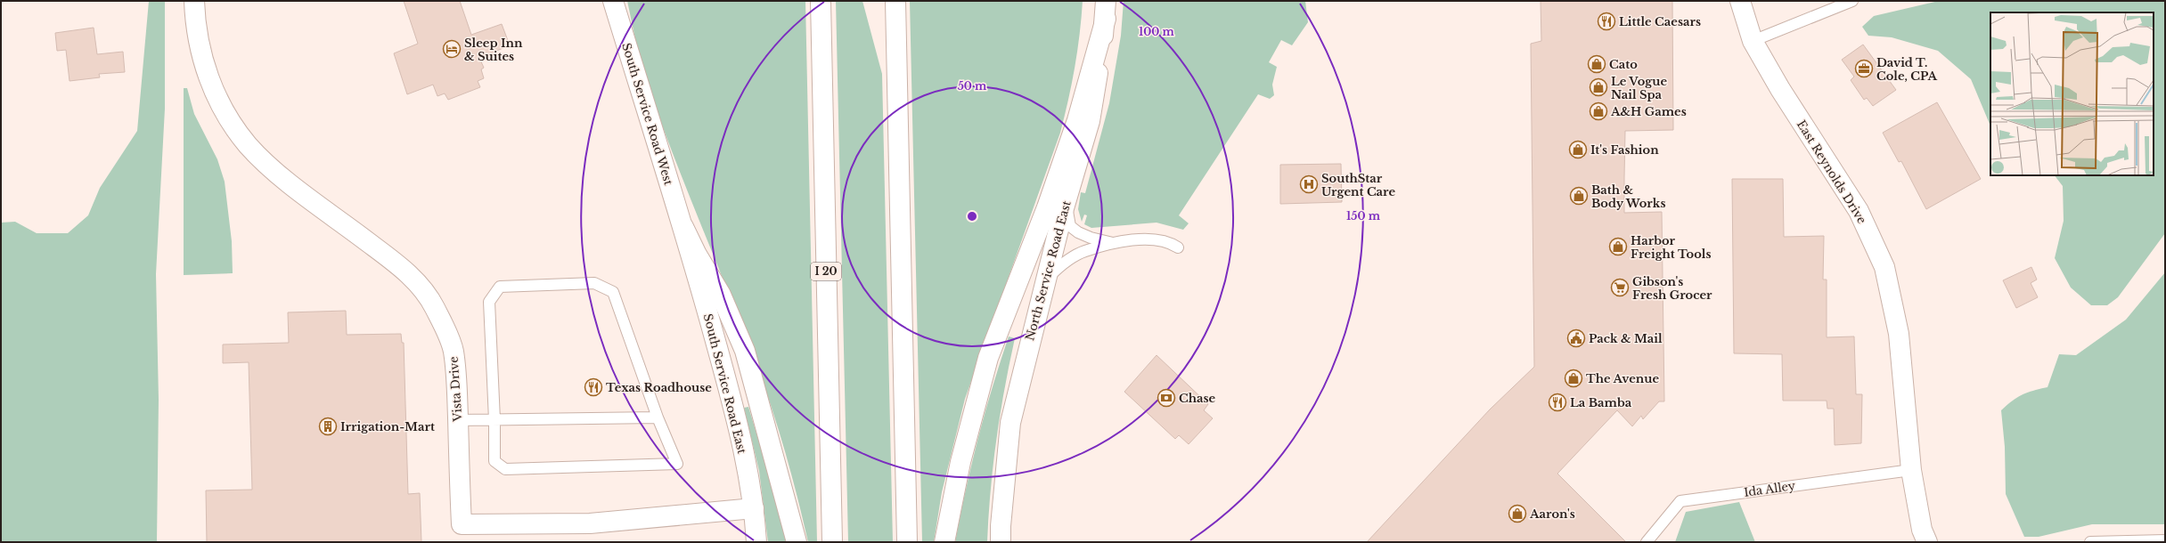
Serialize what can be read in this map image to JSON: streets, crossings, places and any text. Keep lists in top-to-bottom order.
{
  "streets": {
    "main road": [
      "South Service Road West",
      "East Reynolds Drive",
      "North Service Road East",
      "I 20",
      "South Service Road East",
      "Vista Drive"
    ],
    "lane": ["Ida Alley"]
  },
  "crossings": [
    ["South Service Road West", "South Service Road East"],
    ["East Reynolds Drive", "Ida Alley"],
    ["South Service Road East", "Vista Drive"]
  ],
  "places": {
    "restaurant": ["Little Caesars", "Texas Roadhouse", "La Bamba"],
    "hotel": ["Sleep Inn & Suites"],
    "shop": [
      "Cato",
      "Le Vogue Nail Spa",
      "A&H Games",
      "It's Fashion",
      "Bath & Body Works",
      "Harbor Freight Tools",
      "The Avenue",
      "Aaron's"
    ],
    "office": ["David T. Cole, CPA"],
    "hospital": ["SouthStar Urgent Care"],
    "supermarket": ["Gibson's Fresh Grocer"],
    "public building": ["Pack & Mail"],
    "bank": ["Chase"],
    "building": ["Irrigation-Mart"]
  },
  "rings": ["100 m", "50 m", "150 m"]
}
